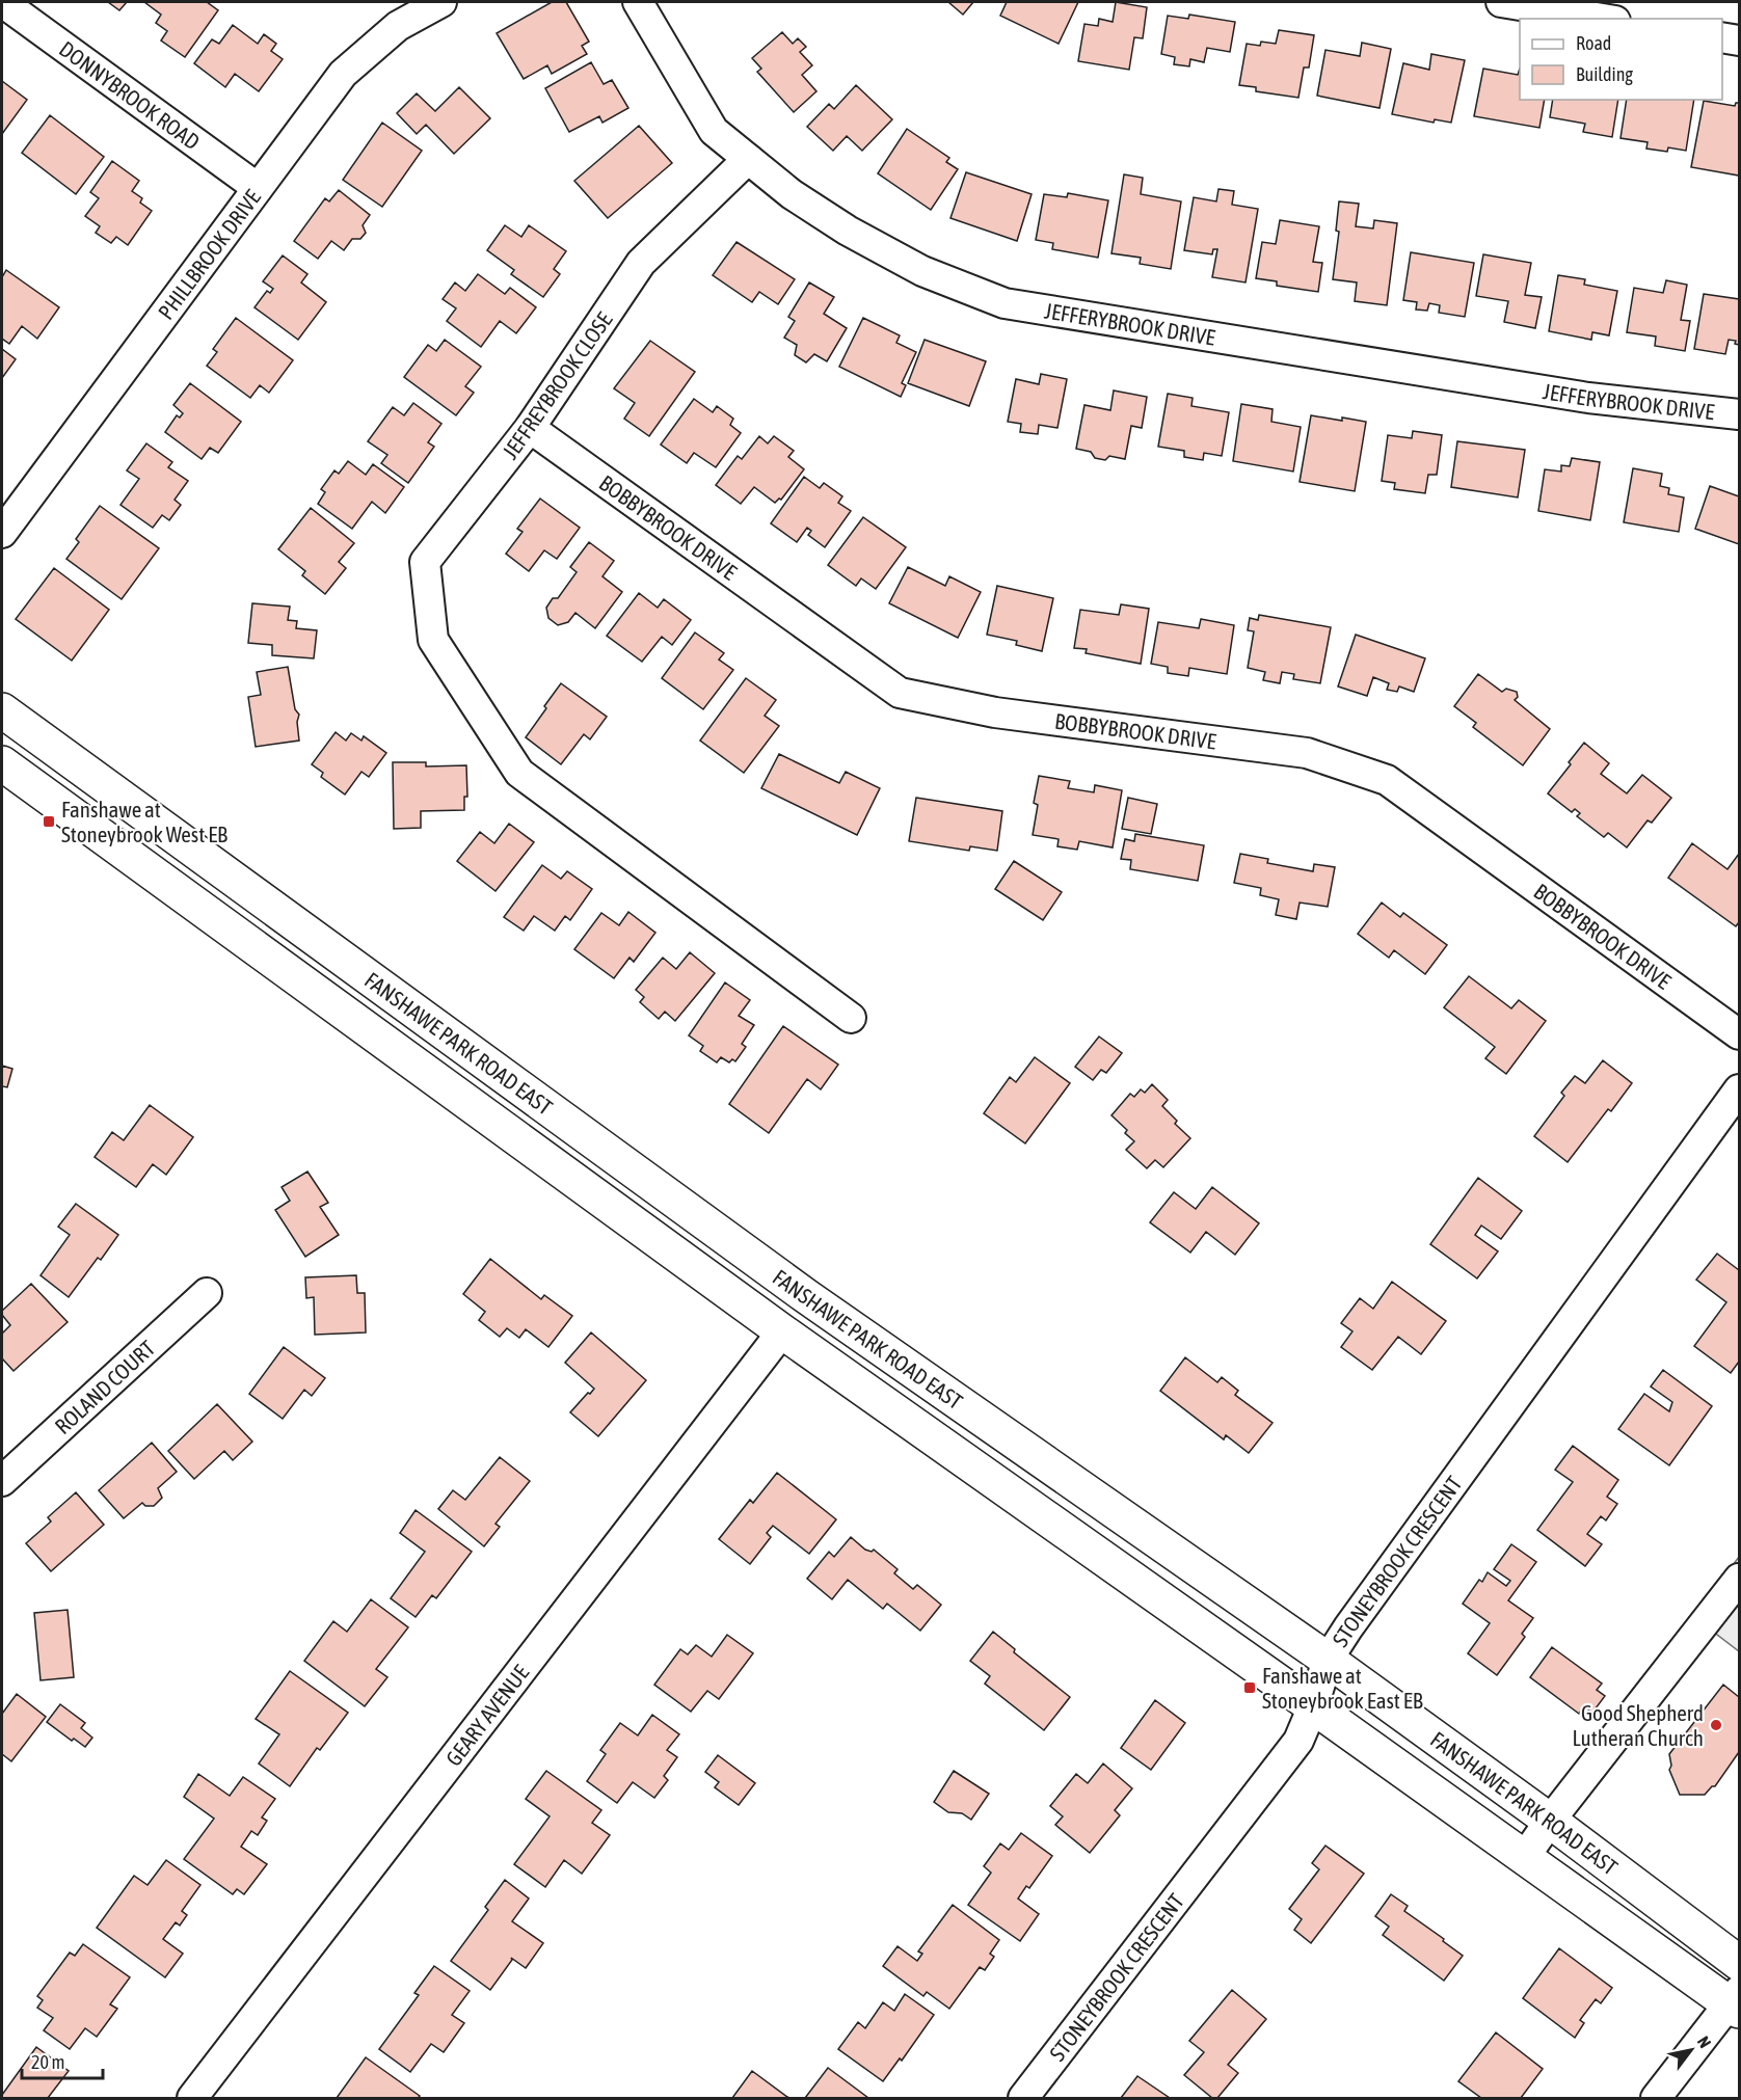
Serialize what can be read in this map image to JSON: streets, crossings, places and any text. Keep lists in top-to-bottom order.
{
  "streets": {
    "main road": ["FANSHAWE PARK ROAD EAST"],
    "street": [
      "DONNYBROOK ROAD",
      "PHILLBROOK DRIVE",
      "JEFFERYBROOK DRIVE",
      "JEFFREYBROOK CLOSE",
      "BOBBYBROOK DRIVE",
      "ROLAND COURT",
      "STONEYBROOK CRESCENT",
      "GEARY AVENUE"
    ]
  },
  "crossings": [
    ["DONNYBROOK ROAD", "PHILLBROOK DRIVE"],
    ["JEFFERYBROOK DRIVE", "JEFFREYBROOK CLOSE"],
    ["JEFFREYBROOK CLOSE", "BOBBYBROOK DRIVE"],
    ["FANSHAWE PARK ROAD EAST", "STONEYBROOK CRESCENT"],
    ["FANSHAWE PARK ROAD EAST", "GEARY AVENUE"]
  ],
  "places": {
    "transit": ["Fanshawe at Stoneybrook West EB", "Fanshawe at Stoneybrook East EB"],
    "other": ["Good Shepherd Lutheran Church"]
  },
  "legend": ["Road", "Building"],
  "scale_bar": "20 m",
  "north": "top right"
}
